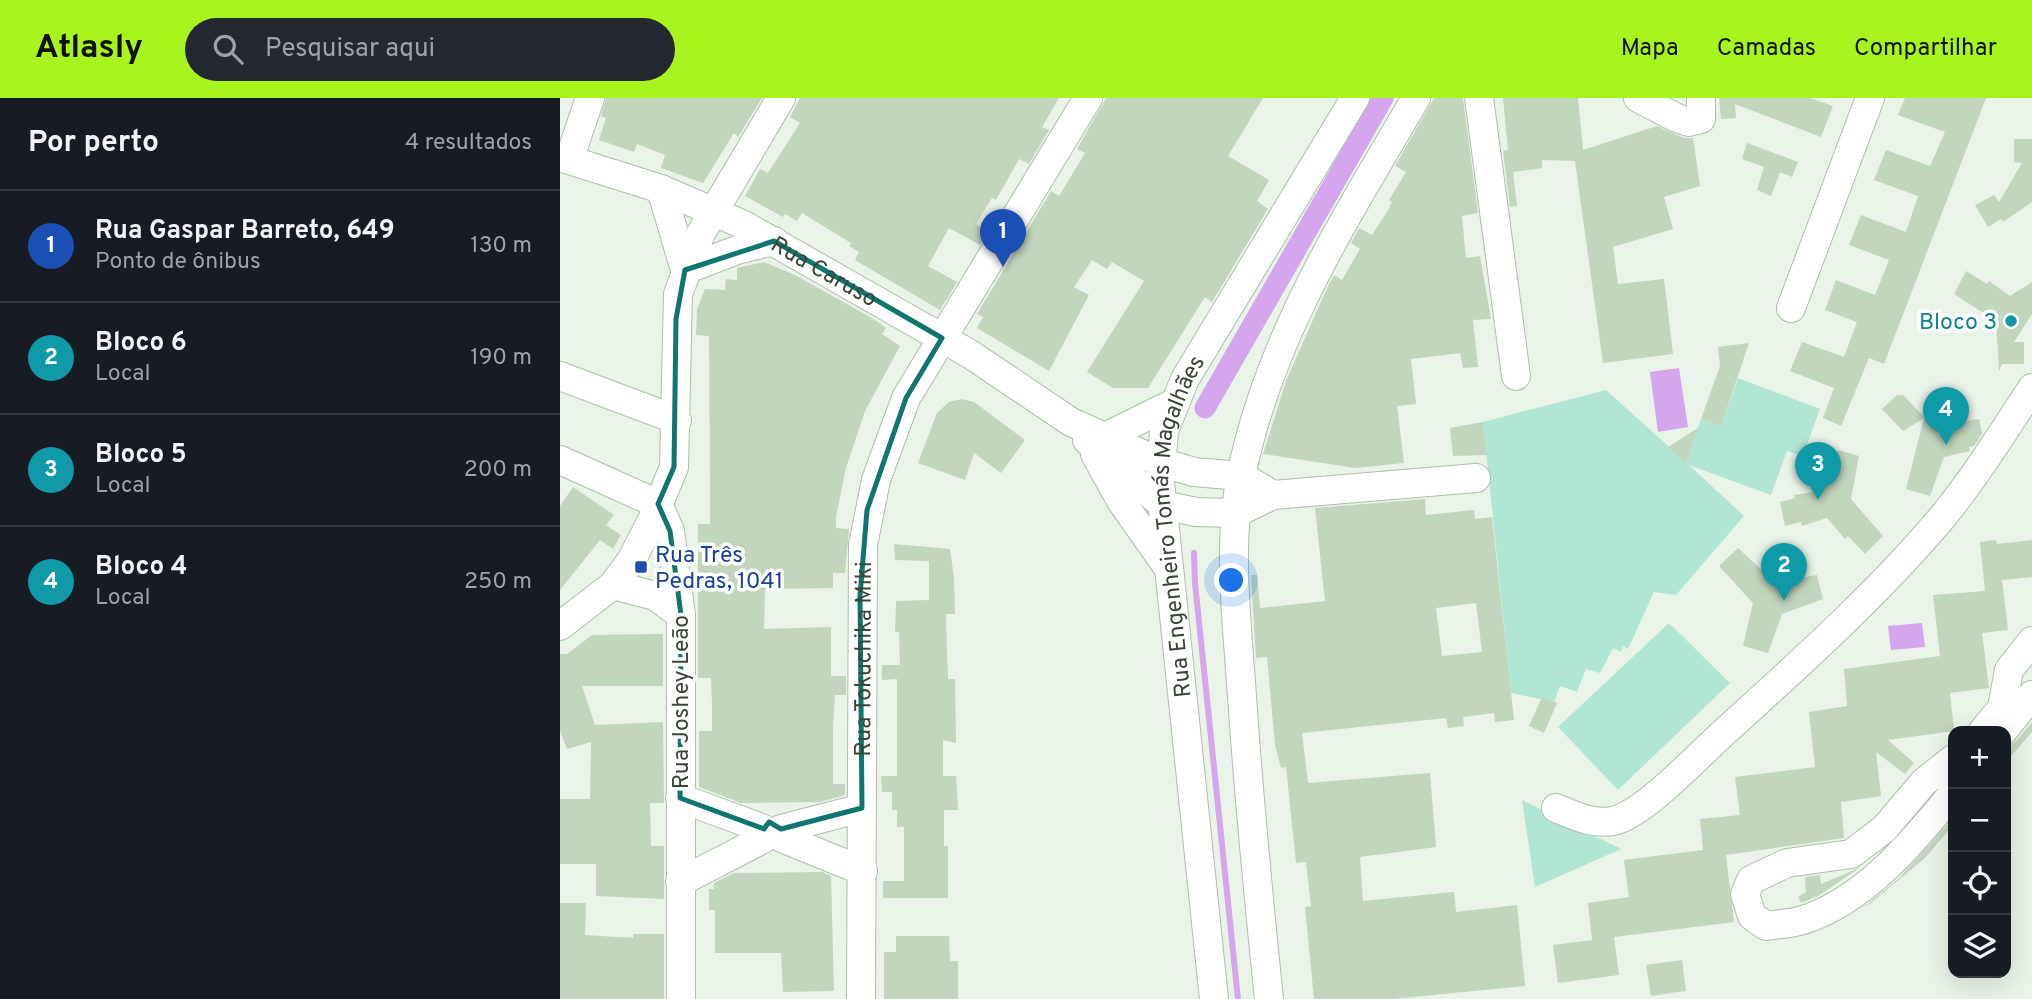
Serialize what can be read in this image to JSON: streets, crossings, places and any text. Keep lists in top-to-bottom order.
{
  "streets": {
    "street": [
      "Rua Caruso",
      "Rua Engenheiro Tomás Magalhães",
      "Rua Tokuchika Miki",
      "Rua Joshey Leão"
    ]
  },
  "crossings": [
    ["Rua Caruso", "Rua Engenheiro Tomás Magalhães"],
    ["Rua Caruso", "Rua Tokuchika Miki"]
  ],
  "places": {
    "other": ["Bloco 3"],
    "transit": ["Rua Três Pedras, 1041"]
  },
  "page": {
    "header": "Atlasly",
    "search": "Pesquisar aqui",
    "nav": ["Mapa", "Camadas", "Compartilhar"],
    "heading": ["Por perto", "4 resultados"],
    "list": [
      {
        "mark": "1",
        "name": "Rua Gaspar Barreto, 649",
        "note": "Ponto de ônibus",
        "value": "130 m"
      },
      {
        "mark": "2",
        "name": "Bloco 6",
        "note": "Local",
        "value": "190 m"
      },
      {
        "mark": "3",
        "name": "Bloco 5",
        "note": "Local",
        "value": "200 m"
      },
      {
        "mark": "4",
        "name": "Bloco 4",
        "note": "Local",
        "value": "250 m"
      }
    ],
    "pins": [
      "1",
      "4",
      "3",
      "2"
    ],
    "map_buttons": ["+", "−"]
  }
}
